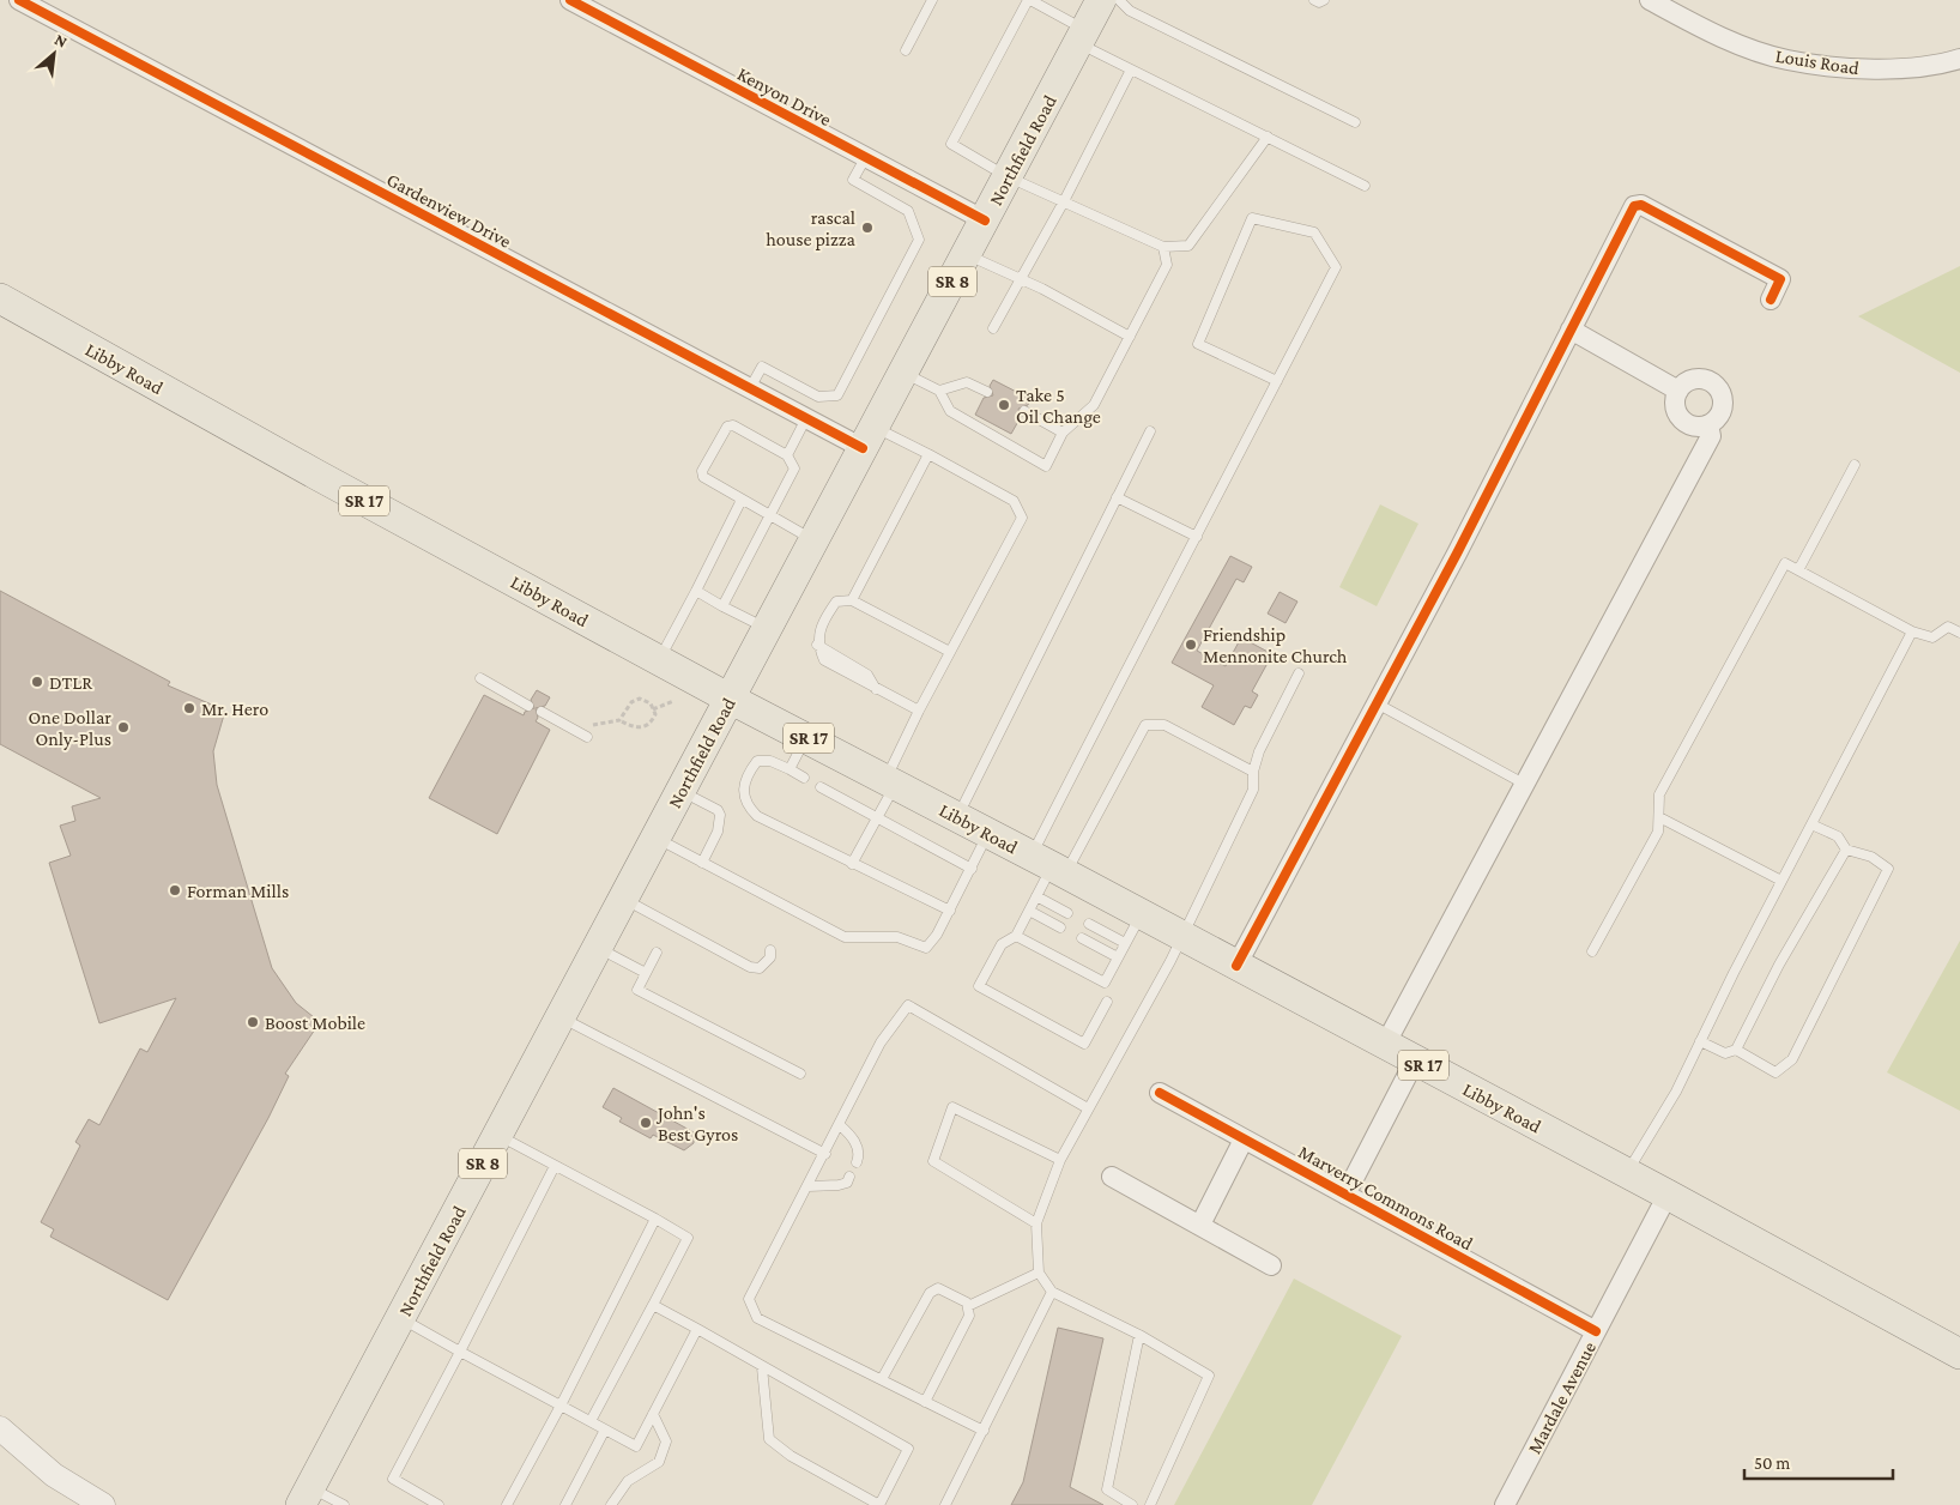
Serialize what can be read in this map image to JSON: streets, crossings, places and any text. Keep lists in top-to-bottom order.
{
  "streets": {
    "main road": [
      "Northfield Road",
      "SR 8",
      "Libby Road",
      "SR 17"
    ],
    "street": [
      "Louis Road",
      "Kenyon Drive",
      "Gardenview Drive",
      "Marverry Commons Road",
      "Mardale Avenue"
    ]
  },
  "crossings": [
    ["Kenyon Drive", "Northfield Road"],
    ["Northfield Road", "Gardenview Drive"],
    ["Northfield Road", "Libby Road"],
    ["Libby Road", "Marverry Commons Road"],
    ["Libby Road", "Mardale Avenue"],
    ["Marverry Commons Road", "Mardale Avenue"]
  ],
  "places": [
    "rascal house pizza",
    "Take 5 Oil Change",
    "Friendship Mennonite Church",
    "DTLR",
    "Mr. Hero",
    "One Dollar Only-Plus",
    "Forman Mills",
    "Boost Mobile",
    "John's Best Gyros"
  ],
  "scale_bar": "50 m",
  "north": "top right"
}
